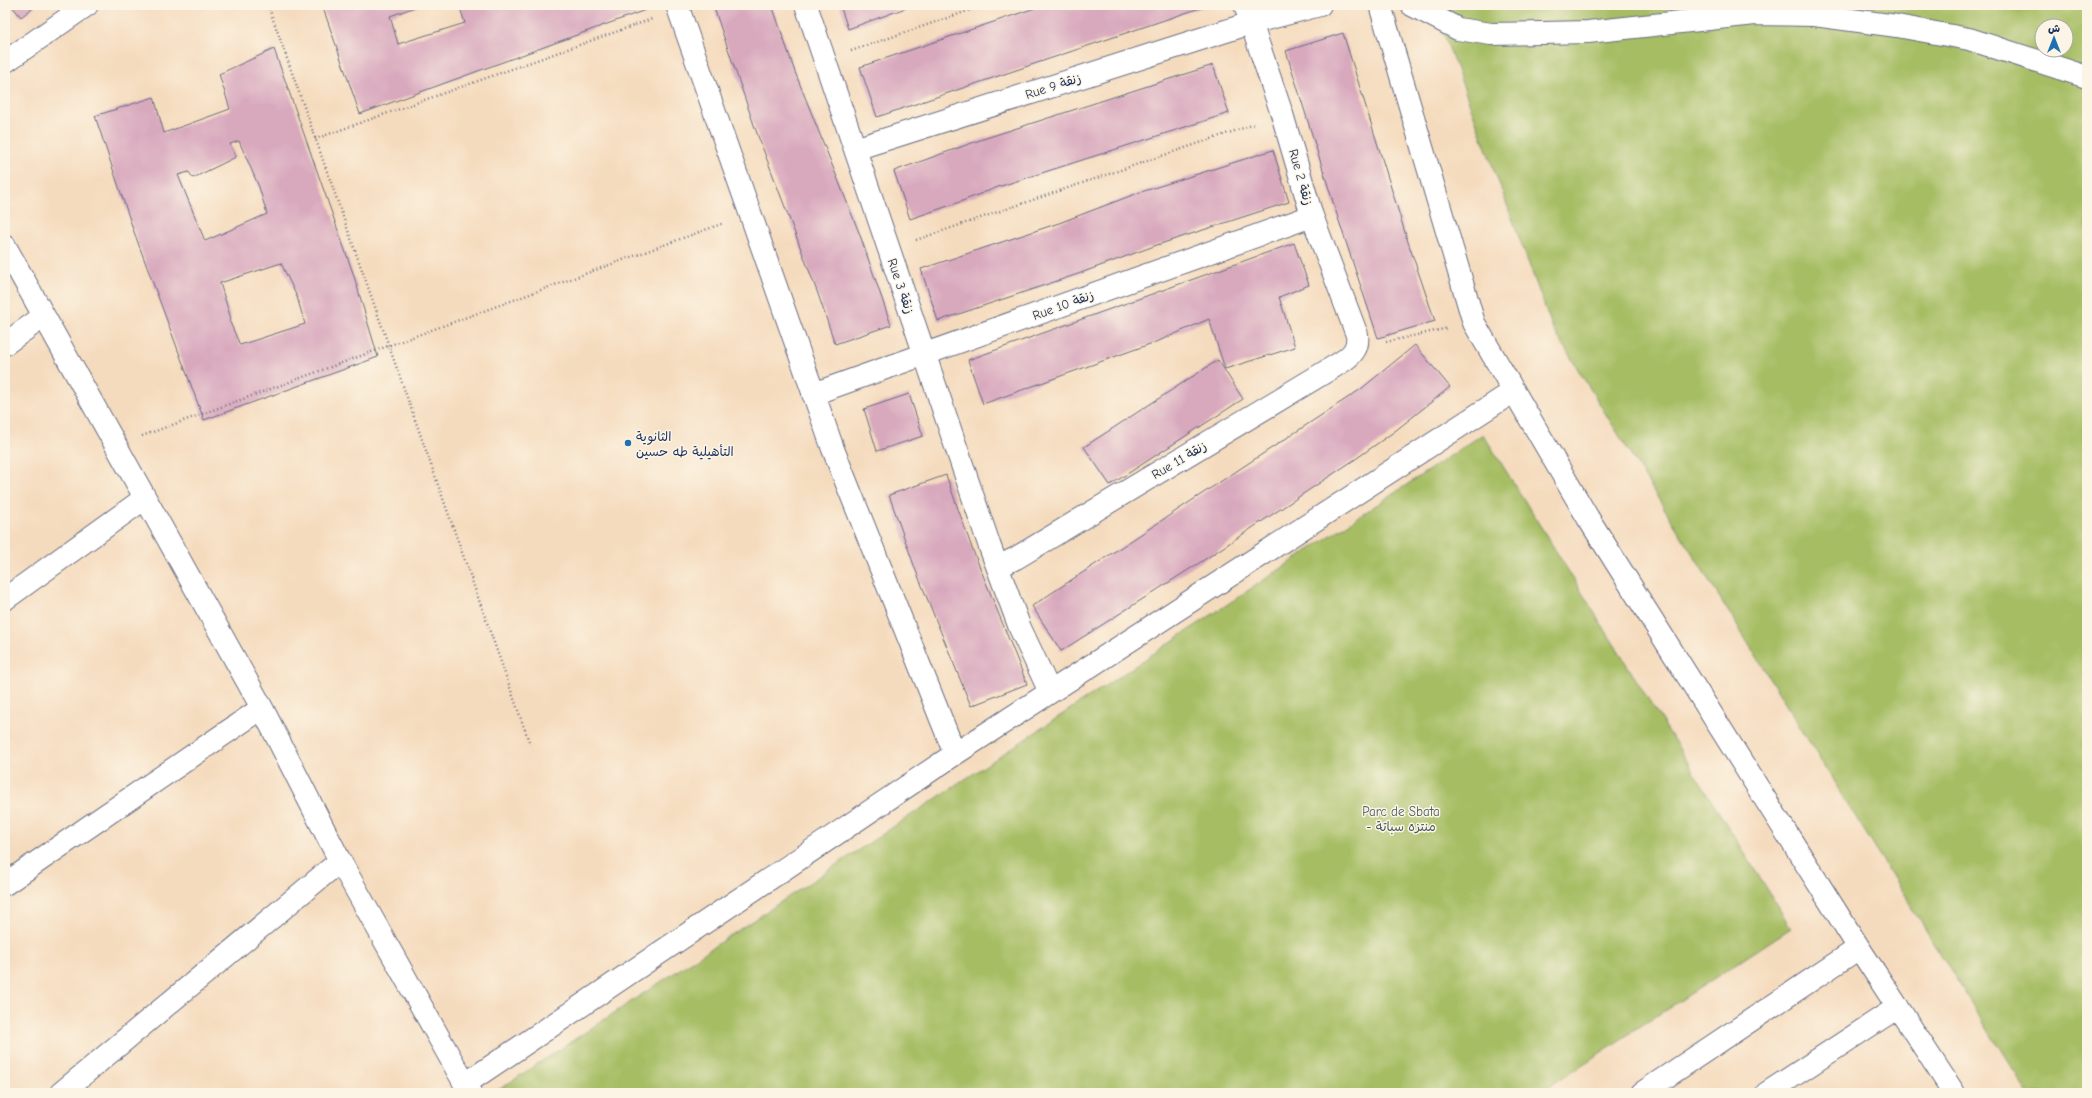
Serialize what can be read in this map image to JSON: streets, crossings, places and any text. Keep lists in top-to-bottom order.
{
  "streets": {
    "street": [
      "Rue 9 زنقة",
      "Rue 2 زنقة",
      "Rue 3 زنقة",
      "Rue 10 زنقة",
      "Rue 11 زنقة"
    ]
  },
  "crossings": [
    ["Rue 9 زنقة", "Rue 2 زنقة"],
    ["Rue 9 زنقة", "Rue 3 زنقة"],
    ["Rue 2 زنقة", "Rue 10 زنقة"],
    ["Rue 2 زنقة", "Rue 11 زنقة"],
    ["Rue 3 زنقة", "Rue 10 زنقة"],
    ["Rue 3 زنقة", "Rue 11 زنقة"]
  ],
  "parks": ["Parc de Sbata - منتزه سباتة"],
  "places": ["الثانوية التأهيلية طه حسين"],
  "north": "top"
}
